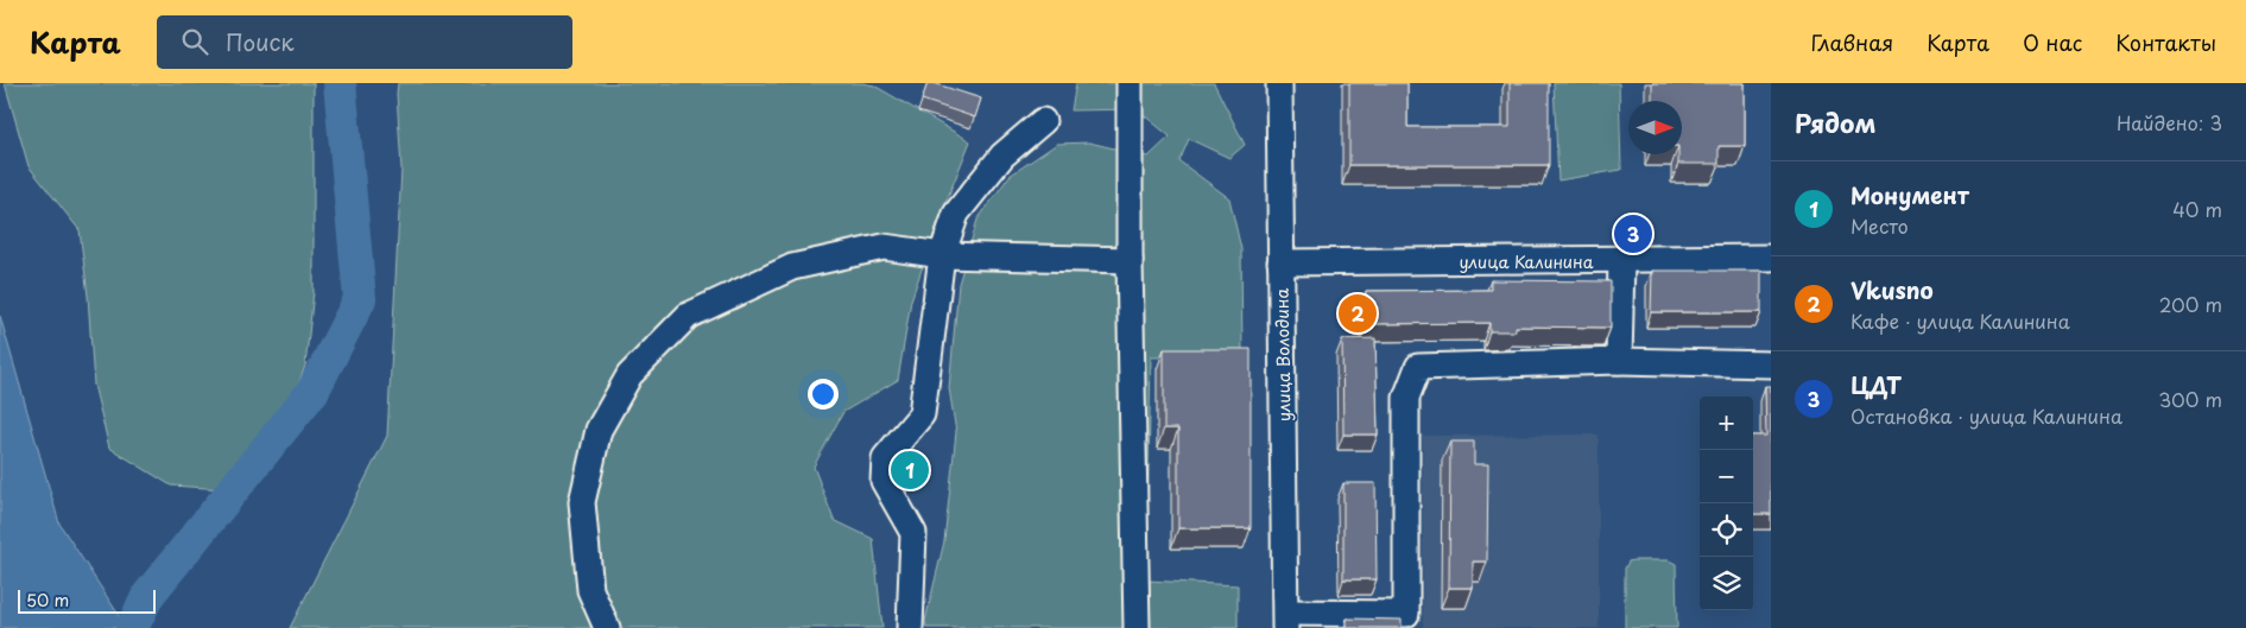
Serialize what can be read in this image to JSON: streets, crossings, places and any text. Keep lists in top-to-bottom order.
{
  "streets": {
    "street": ["улица Калинина", "улица Володина"]
  },
  "crossings": [
    ["улица Калинина", "улица Володина"]
  ],
  "scale_bar": "50 m",
  "north": "right",
  "page": {
    "header": "Карта",
    "search": "Поиск",
    "nav": [
      "Главная",
      "Карта",
      "О нас",
      "Контакты"
    ],
    "heading": ["Рядом", "Найдено: 3"],
    "list": [
      {
        "mark": "1",
        "name": "Монумент",
        "note": "Место",
        "value": "40 m"
      },
      {
        "mark": "2",
        "name": "Vkusno",
        "note": "Кафе · улица Калинина",
        "value": "200 m"
      },
      {
        "mark": "3",
        "name": "ЦДТ",
        "note": "Остановка · улица Калинина",
        "value": "300 m"
      }
    ],
    "pins": ["3", "2", "1"],
    "map_buttons": ["+", "−"],
    "scale": "50 m"
  }
}
